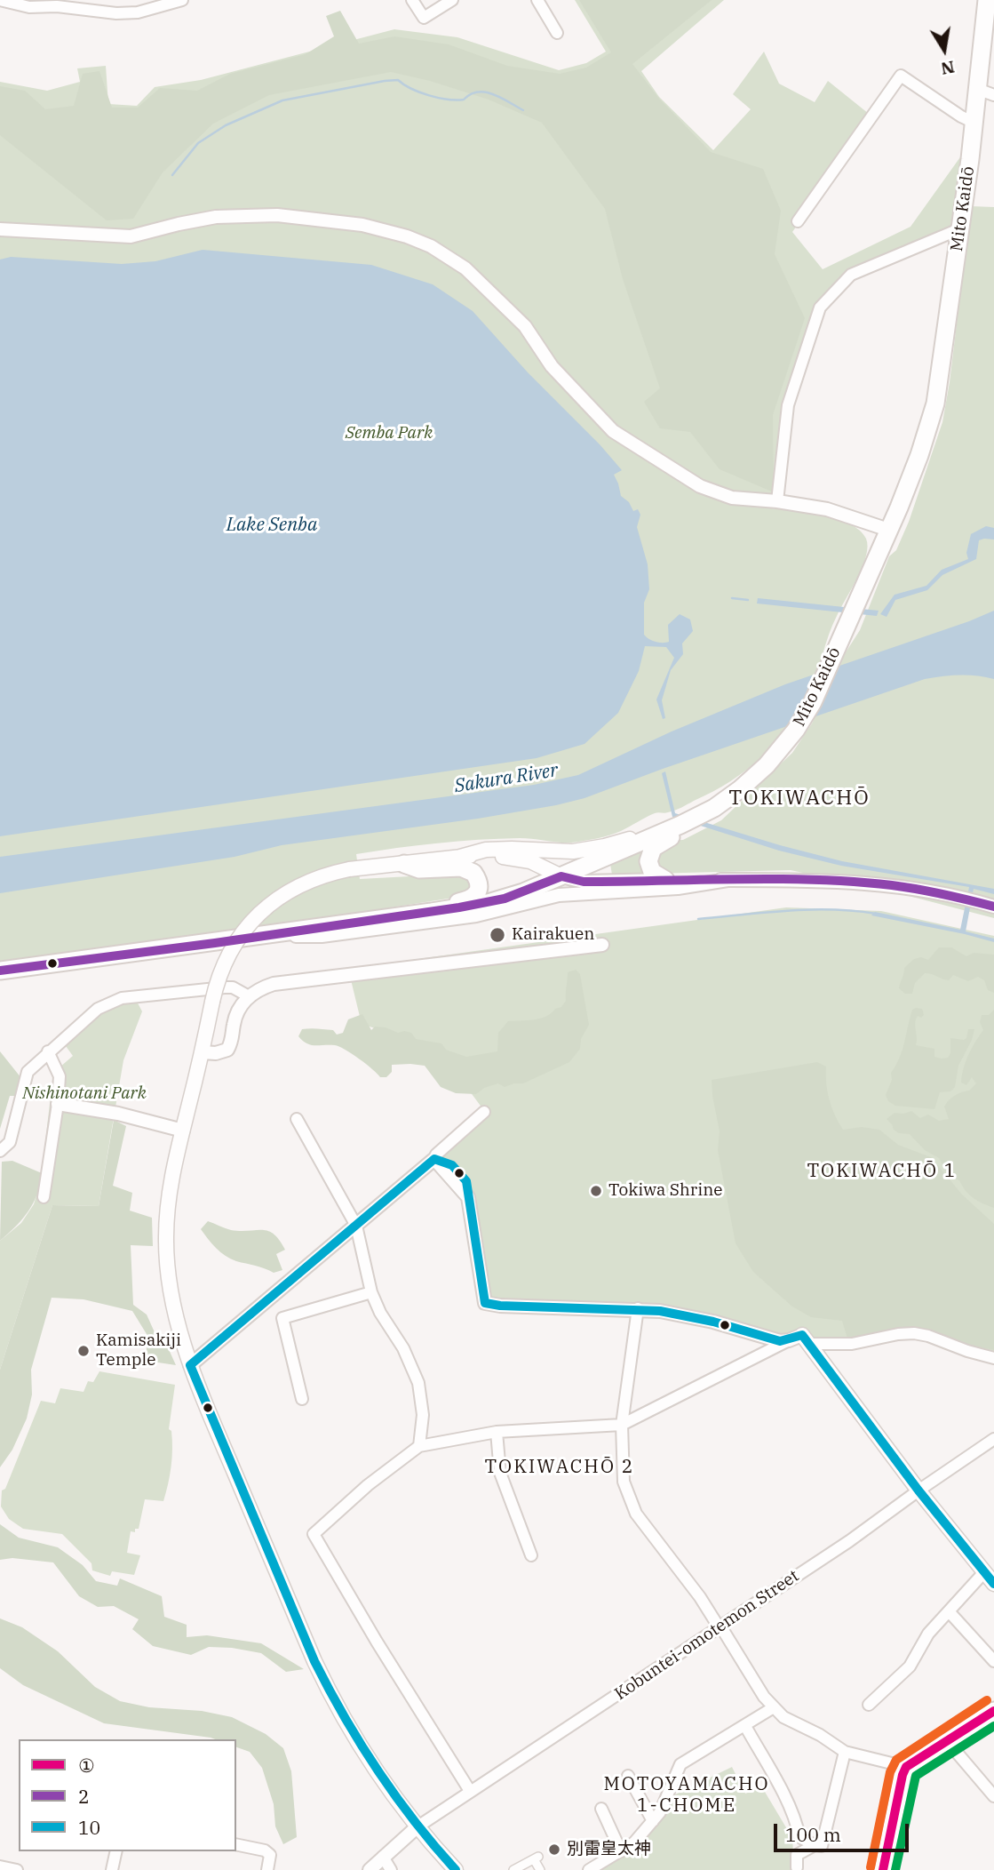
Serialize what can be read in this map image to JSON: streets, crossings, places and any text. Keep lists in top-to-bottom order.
{
  "streets": {
    "main road": ["Mito Kaidō"],
    "street": ["Kobuntei-omotemon Street"]
  },
  "districts": [
    "TOKIWACHŌ",
    "TOKIWACHŌ 1",
    "TOKIWACHŌ 2",
    "MOTOYAMACHO 1-CHOME"
  ],
  "water": ["Lake Senba", "Sakura River"],
  "parks": ["Semba Park", "Nishinotani Park"],
  "places": [
    "Kairakuen",
    "Tokiwa Shrine",
    "Kamisakiji Temple",
    "別雷皇太神"
  ],
  "lines": ["transit line 2", "transit line 10", "transit line ①"],
  "legend": ["①", "2", "10"],
  "scale_bar": "100 m",
  "north": "bottom"
}
